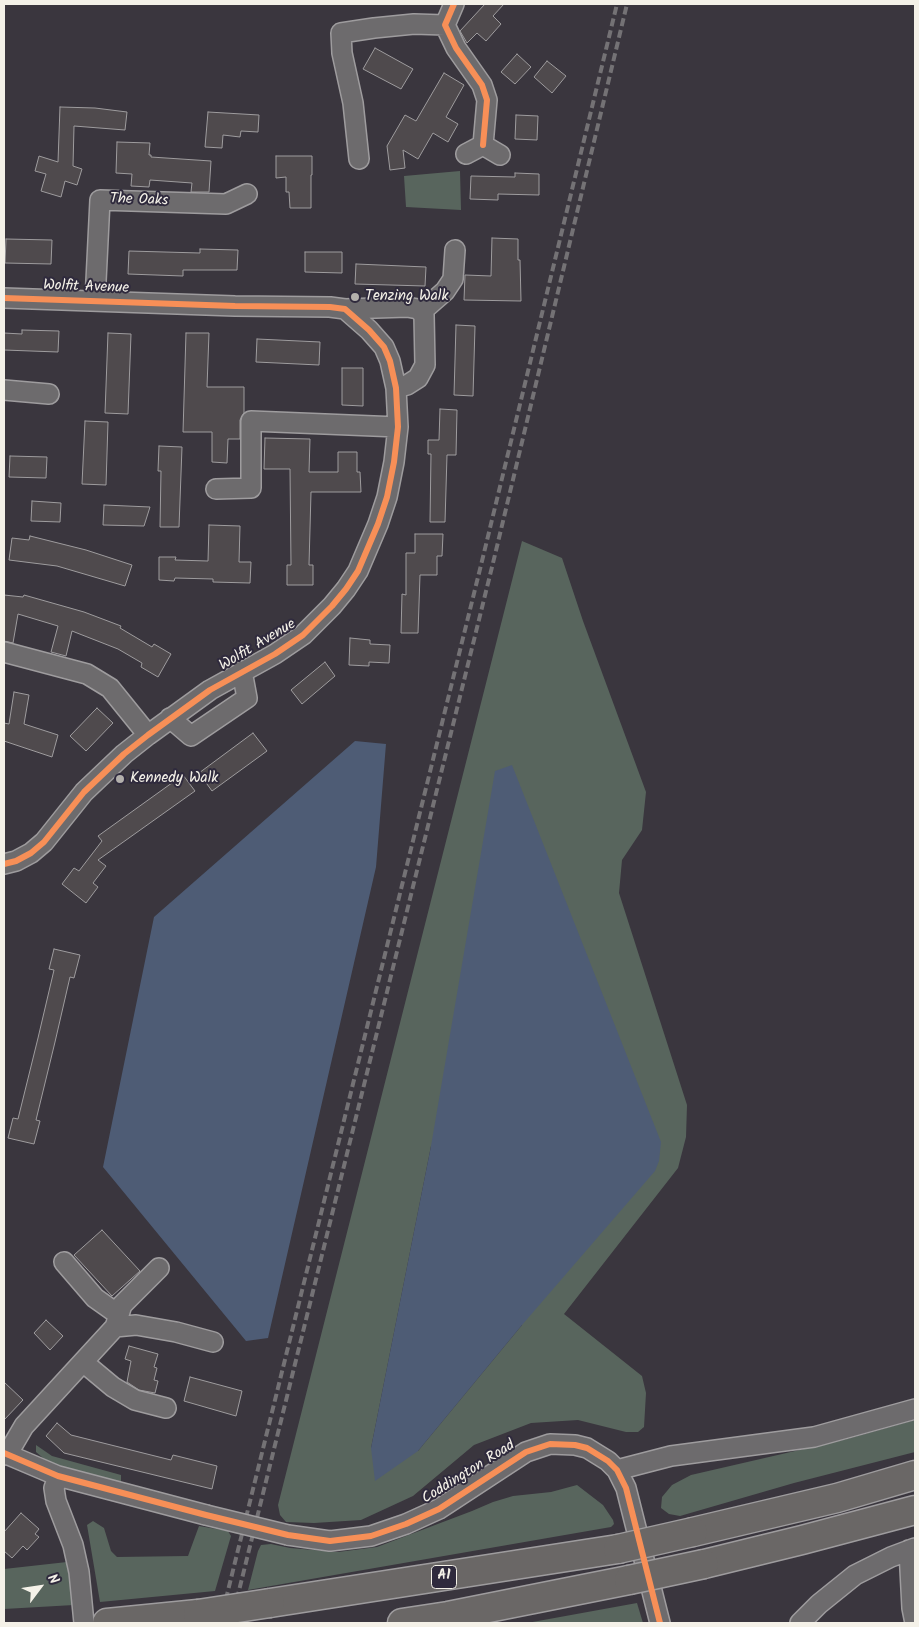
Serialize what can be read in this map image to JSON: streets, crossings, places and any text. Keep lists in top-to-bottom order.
{
  "streets": {
    "highway": ["A1"],
    "street": ["The Oaks", "Wolfit Avenue", "Coddington Road"]
  },
  "crossings": [
    ["The Oaks", "Wolfit Avenue"]
  ],
  "places": ["Tenzing Walk", "Kennedy Walk"],
  "north": "top right"
}
